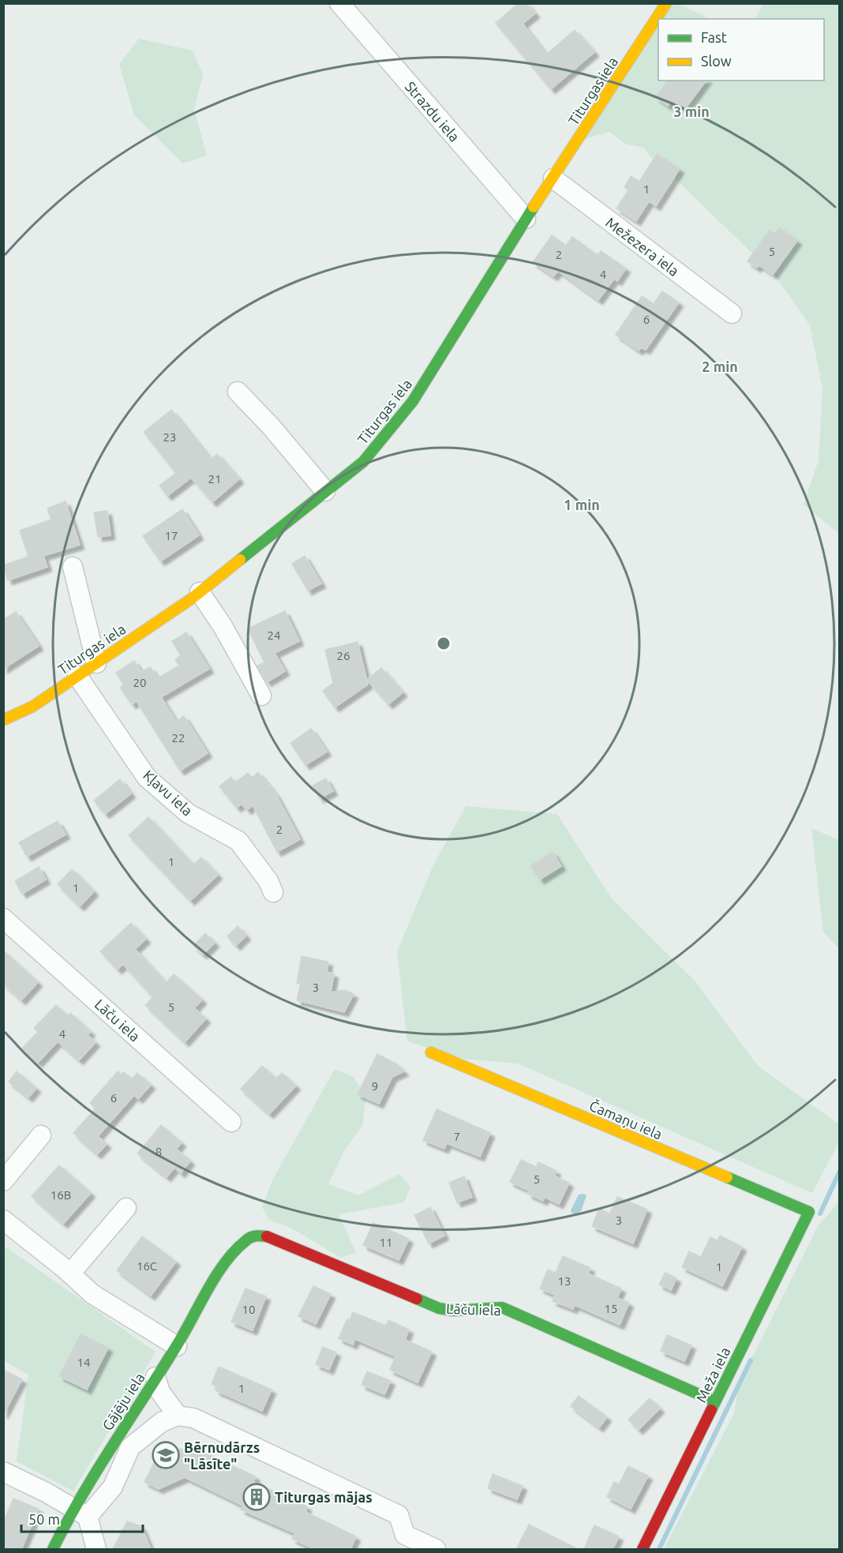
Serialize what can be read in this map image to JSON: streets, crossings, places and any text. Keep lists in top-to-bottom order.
{
  "streets": {
    "street": [
      "Titurgas iela",
      "Strazdu iela",
      "Mežezera iela",
      "Kļavu iela",
      "Lāču iela",
      "Čamaņu iela",
      "Meža iela",
      "Gājēju iela"
    ]
  },
  "crossings": [
    ["Titurgas iela", "Strazdu iela"],
    ["Titurgas iela", "Mežezera iela"],
    ["Titurgas iela", "Kļavu iela"],
    ["Lāču iela", "Meža iela"],
    ["Lāču iela", "Gājēju iela"],
    ["Čamaņu iela", "Meža iela"]
  ],
  "places": {
    "school or university": ["Bērnudārzs \"Lāsīte\""],
    "building": ["Titurgas mājas"]
  },
  "house_numbers": [
    "1",
    "5",
    "2",
    "4",
    "6",
    "23",
    "21",
    "17",
    "24",
    "26",
    "20",
    "22",
    "2",
    "1",
    "1",
    "3",
    "5",
    "4",
    "9",
    "6",
    "7",
    "8",
    "5",
    "16B",
    "3",
    "11",
    "16C",
    "1",
    "13",
    "15",
    "10",
    "14",
    "1"
  ],
  "legend": ["Fast", "Slow"],
  "scale_bar": "50 m",
  "rings": ["3 min", "2 min", "1 min"]
}
